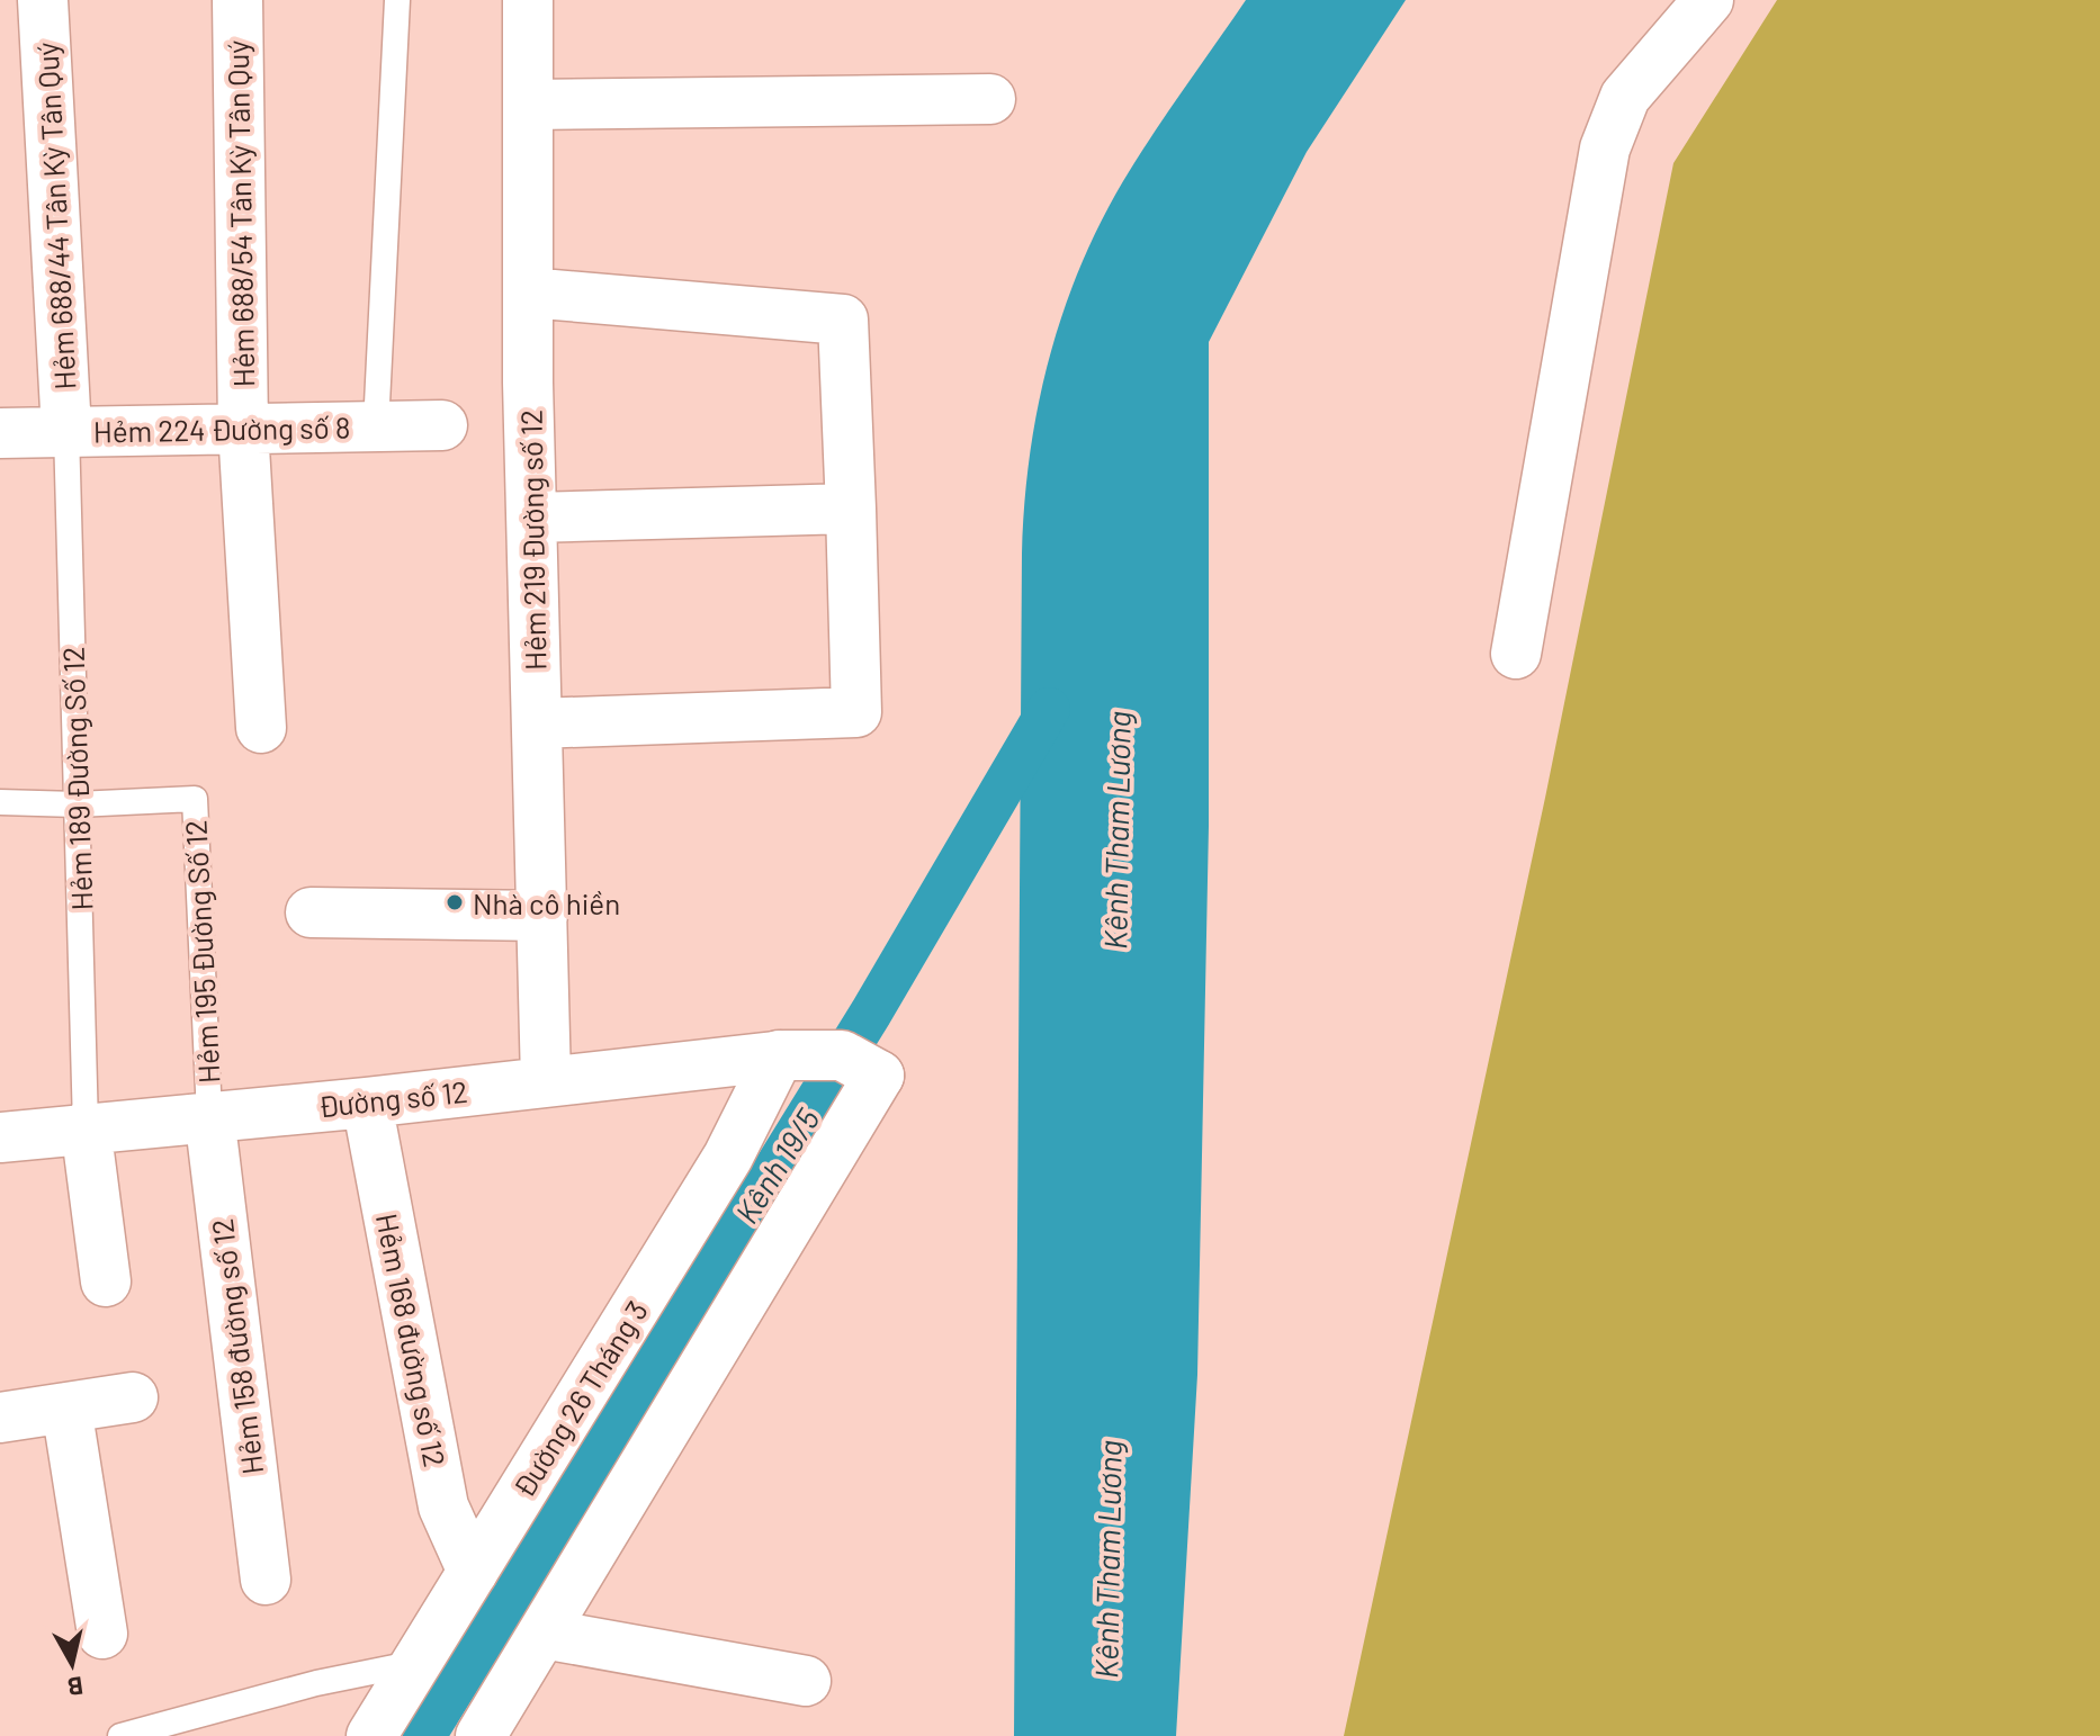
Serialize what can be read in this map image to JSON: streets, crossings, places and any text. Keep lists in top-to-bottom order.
{
  "streets": {
    "street": [
      "Hẻm 688/54 Tân Kỳ Tân Quý",
      "Hẻm 688/44 Tân Kỳ Tân Quý",
      "Hẻm 224 Đường số 8",
      "Hẻm 219 Đường số 12",
      "Đường số 12",
      "Hẻm 168 đường số 12",
      "Hẻm 158 đường số 12",
      "Đường 26 Tháng 3"
    ],
    "lane": ["Hẻm 189 Đường Số 12", "Hẻm 195 Đường Số 12"]
  },
  "crossings": [
    ["Hẻm 688/54 Tân Kỳ Tân Quý", "Hẻm 224 Đường số 8"],
    ["Hẻm 688/44 Tân Kỳ Tân Quý", "Hẻm 224 Đường số 8"],
    ["Hẻm 688/44 Tân Kỳ Tân Quý", "Hẻm 189 Đường Số 12"],
    ["Hẻm 224 Đường số 8", "Hẻm 189 Đường Số 12"],
    ["Hẻm 219 Đường số 12", "Đường số 12"],
    ["Hẻm 189 Đường Số 12", "Hẻm 195 Đường Số 12"],
    ["Hẻm 189 Đường Số 12", "Đường số 12"],
    ["Hẻm 195 Đường Số 12", "Đường số 12"],
    ["Hẻm 195 Đường Số 12", "Hẻm 158 đường số 12"],
    ["Đường số 12", "Hẻm 168 đường số 12"],
    ["Đường số 12", "Hẻm 158 đường số 12"],
    ["Đường số 12", "Đường 26 Tháng 3"],
    ["Hẻm 168 đường số 12", "Đường 26 Tháng 3"]
  ],
  "water": ["Kênh Tham Lương", "Kênh 19/5"],
  "places": ["Nhà cô hiền"],
  "north": "bottom"
}
